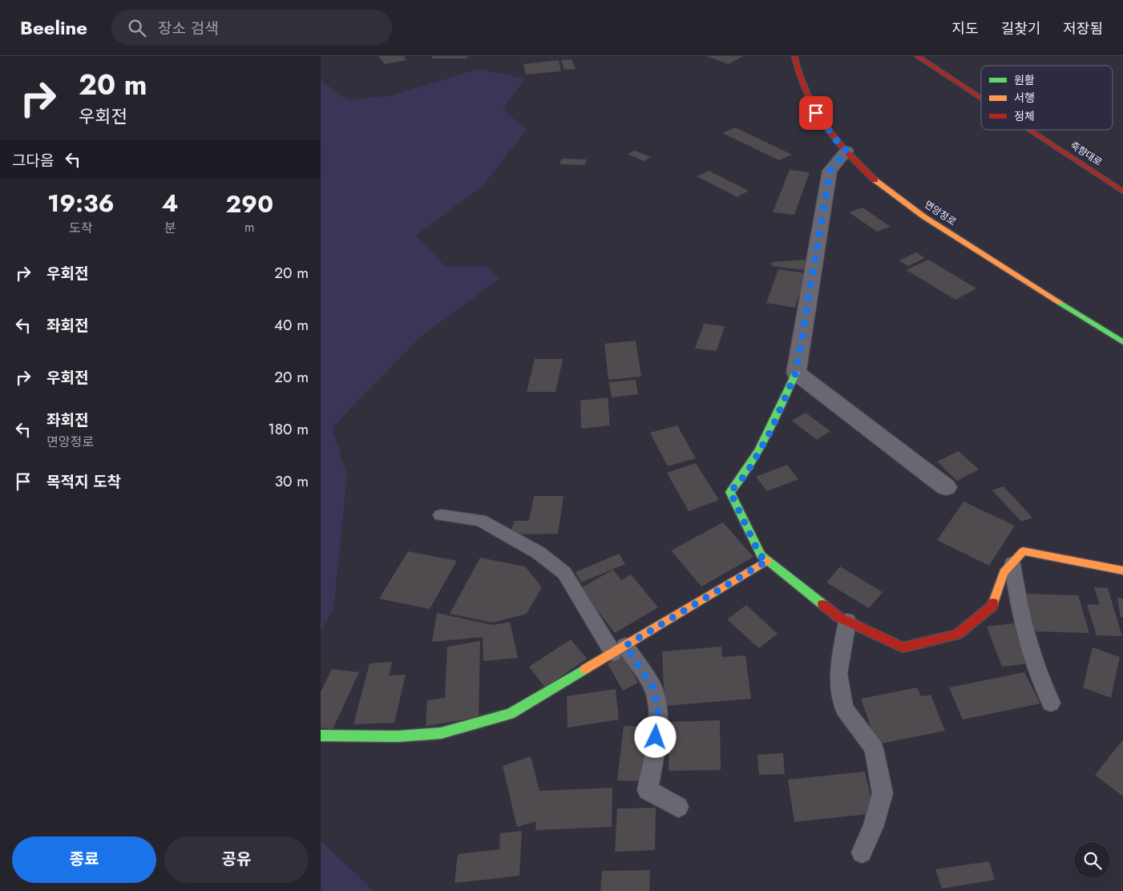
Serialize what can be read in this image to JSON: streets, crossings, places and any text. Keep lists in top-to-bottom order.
{
  "streets": {
    "street": ["죽향대로", "면앙정로"]
  },
  "legend": ["원활", "서행", "정체"],
  "page": {
    "header": "Beeline",
    "search": "장소 검색",
    "nav": ["지도", "길찾기", "저장됨"],
    "turn": ["20 m", "우회전"],
    "then": "그다음",
    "eta": [
      "19:36",
      "도착",
      "4",
      "분",
      "290",
      "m"
    ],
    "list": [
      {
        "name": "우회전",
        "value": "20 m"
      },
      {
        "name": "좌회전",
        "value": "40 m"
      },
      {
        "name": "우회전",
        "value": "20 m"
      },
      {
        "name": "좌회전",
        "note": "면앙정로",
        "value": "180 m"
      },
      {
        "name": "목적지 도착",
        "value": "30 m"
      }
    ],
    "buttons": ["종료", "공유"]
  }
}
